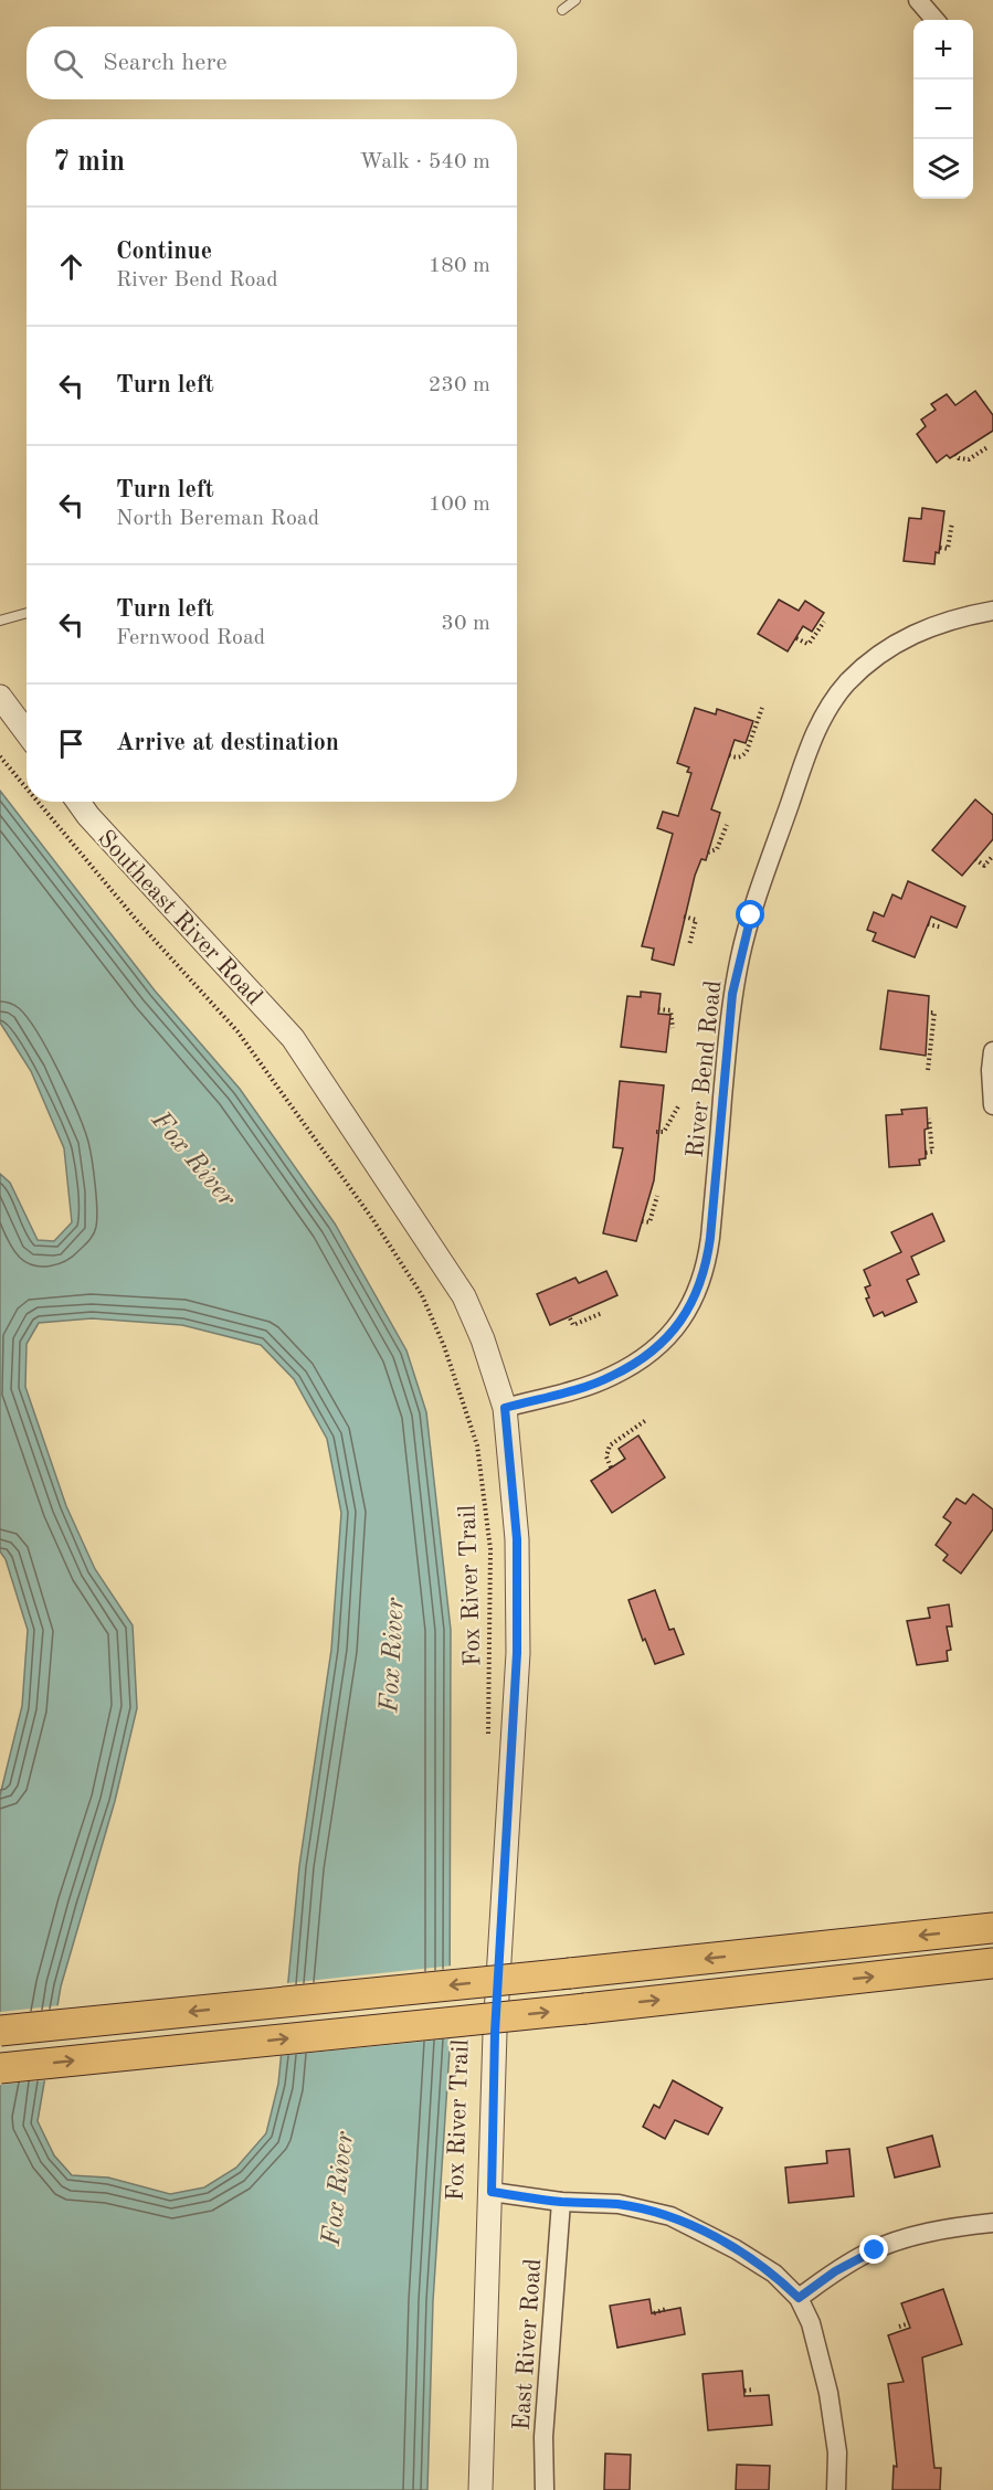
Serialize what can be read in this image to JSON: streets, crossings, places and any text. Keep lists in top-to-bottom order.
{
  "streets": {
    "street": ["Southeast River Road", "River Bend Road", "East River Road"],
    "path": ["Fox River Trail"]
  },
  "crossings": [
    ["Southeast River Road", "River Bend Road"]
  ],
  "water": ["Fox River"],
  "page": {
    "map_buttons": ["+", "−"],
    "search": "Search here",
    "heading": ["7 min", "Walk · 540 m"],
    "list": [
      ["Continue", "River Bend Road", "180 m"],
      ["Turn left", "230 m"],
      ["Turn left", "North Bereman Road", "100 m"],
      ["Turn left", "Fernwood Road", "30 m"],
      "Arrive at destination"
    ]
  }
}
